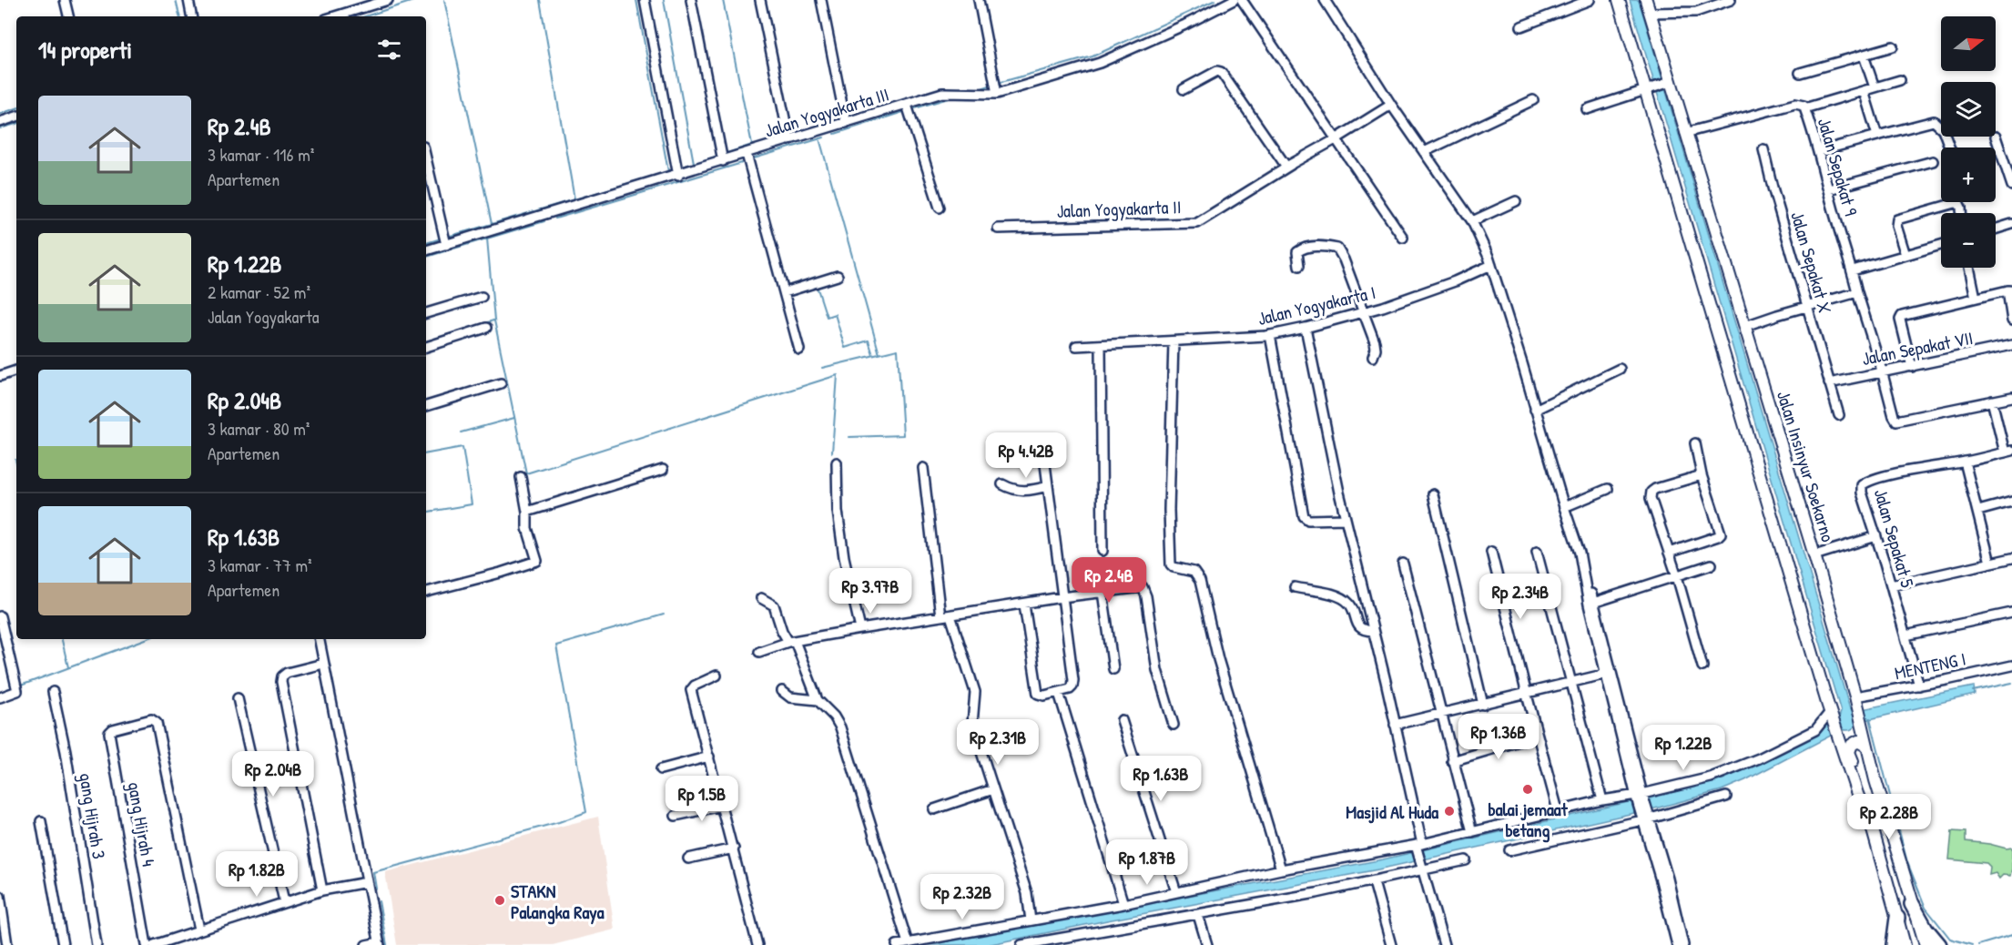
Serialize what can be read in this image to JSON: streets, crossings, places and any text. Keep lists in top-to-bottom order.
{
  "streets": {
    "street": [
      "Jalan Yogyakarta III",
      "Jalan Sepakat 9",
      "Jalan Yogyakarta II",
      "Jalan Sepakat X",
      "Jalan Yogyakarta I",
      "Jalan Sepakat VII",
      "Jalan Insinyur Soekarno",
      "Jalan Sepakat 5",
      "MENTENG I",
      "gang Hijrah 3",
      "gang Hijrah 4"
    ]
  },
  "crossings": [
    ["Jalan Sepakat 9", "Jalan Sepakat VII"],
    ["Jalan Sepakat 9", "Jalan Insinyur Soekarno"],
    ["Jalan Sepakat X", "Jalan Sepakat VII"],
    ["Jalan Insinyur Soekarno", "MENTENG I"],
    ["Jalan Sepakat 5", "MENTENG I"]
  ],
  "places": ["balai jemaat betang", "Masjid Al Huda", "STAKN Palangka Raya"],
  "north": "right",
  "page": {
    "map_buttons": ["+", "−"],
    "heading": "14 properti",
    "list": [
      {
        "name": "Rp 2.4B",
        "note": "3 kamar · 116 m² · Apartemen"
      },
      {
        "name": "Rp 1.22B",
        "note": "2 kamar · 52 m² · Jalan Yogyakarta"
      },
      {
        "name": "Rp 2.04B",
        "note": "3 kamar · 80 m² · Apartemen"
      },
      {
        "name": "Rp 1.63B",
        "note": "3 kamar · 77 m² · Apartemen"
      }
    ],
    "price": [
      "Rp 4.42B",
      "Rp 2.4B",
      "Rp 3.97B",
      "Rp 2.34B",
      "Rp 1.36B",
      "Rp 2.31B",
      "Rp 1.22B",
      "Rp 2.04B",
      "Rp 1.63B",
      "Rp 1.5B",
      "Rp 2.28B",
      "Rp 1.87B",
      "Rp 1.82B",
      "Rp 2.32B"
    ]
  }
}
